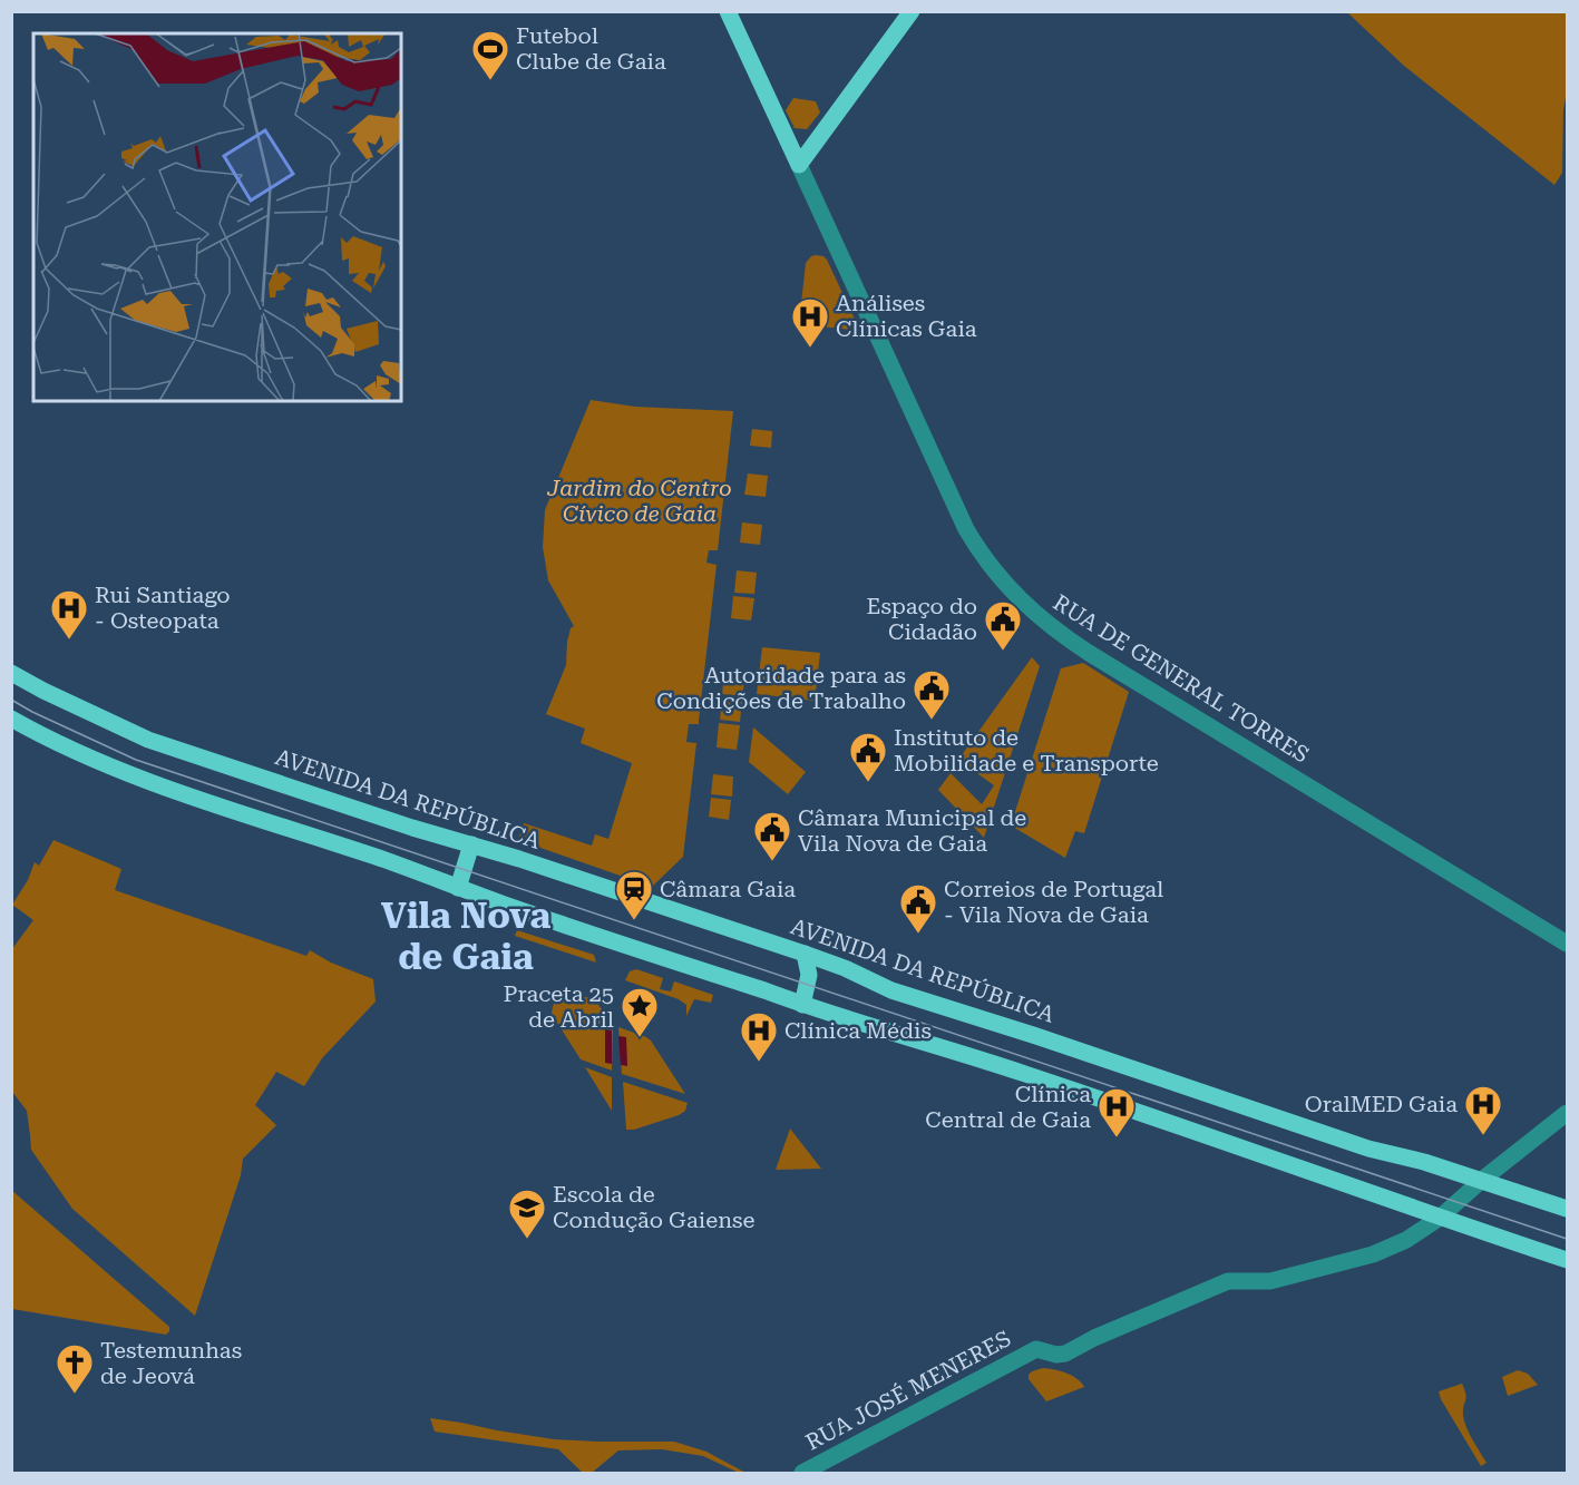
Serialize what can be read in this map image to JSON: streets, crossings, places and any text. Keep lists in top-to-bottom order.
{
  "streets": {
    "main road": ["AVENIDA DA REPÚBLICA"],
    "street": ["RUA DE GENERAL TORRES", "RUA JOSÉ MENERES"]
  },
  "districts": ["Vila Nova de Gaia"],
  "parks": ["Jardim do Centro Cívico de Gaia"],
  "places": {
    "sports": ["Futebol Clube de Gaia"],
    "hospital": [
      "Análises Clínicas Gaia",
      "Rui Santiago - Osteopata",
      "Clínica Médis",
      "OralMED Gaia",
      "Clínica Central de Gaia"
    ],
    "public building": [
      "Espaço do Cidadão",
      "Autoridade para as Condições de Trabalho",
      "Instituto de Mobilidade e Transporte",
      "Câmara Municipal de Vila Nova de Gaia",
      "Correios de Portugal - Vila Nova de Gaia"
    ],
    "station": ["Câmara Gaia"],
    "place": ["Praceta 25 de Abril"],
    "school or university": ["Escola de Condução Gaiense"],
    "church": ["Testemunhas de Jeová"]
  }
}
